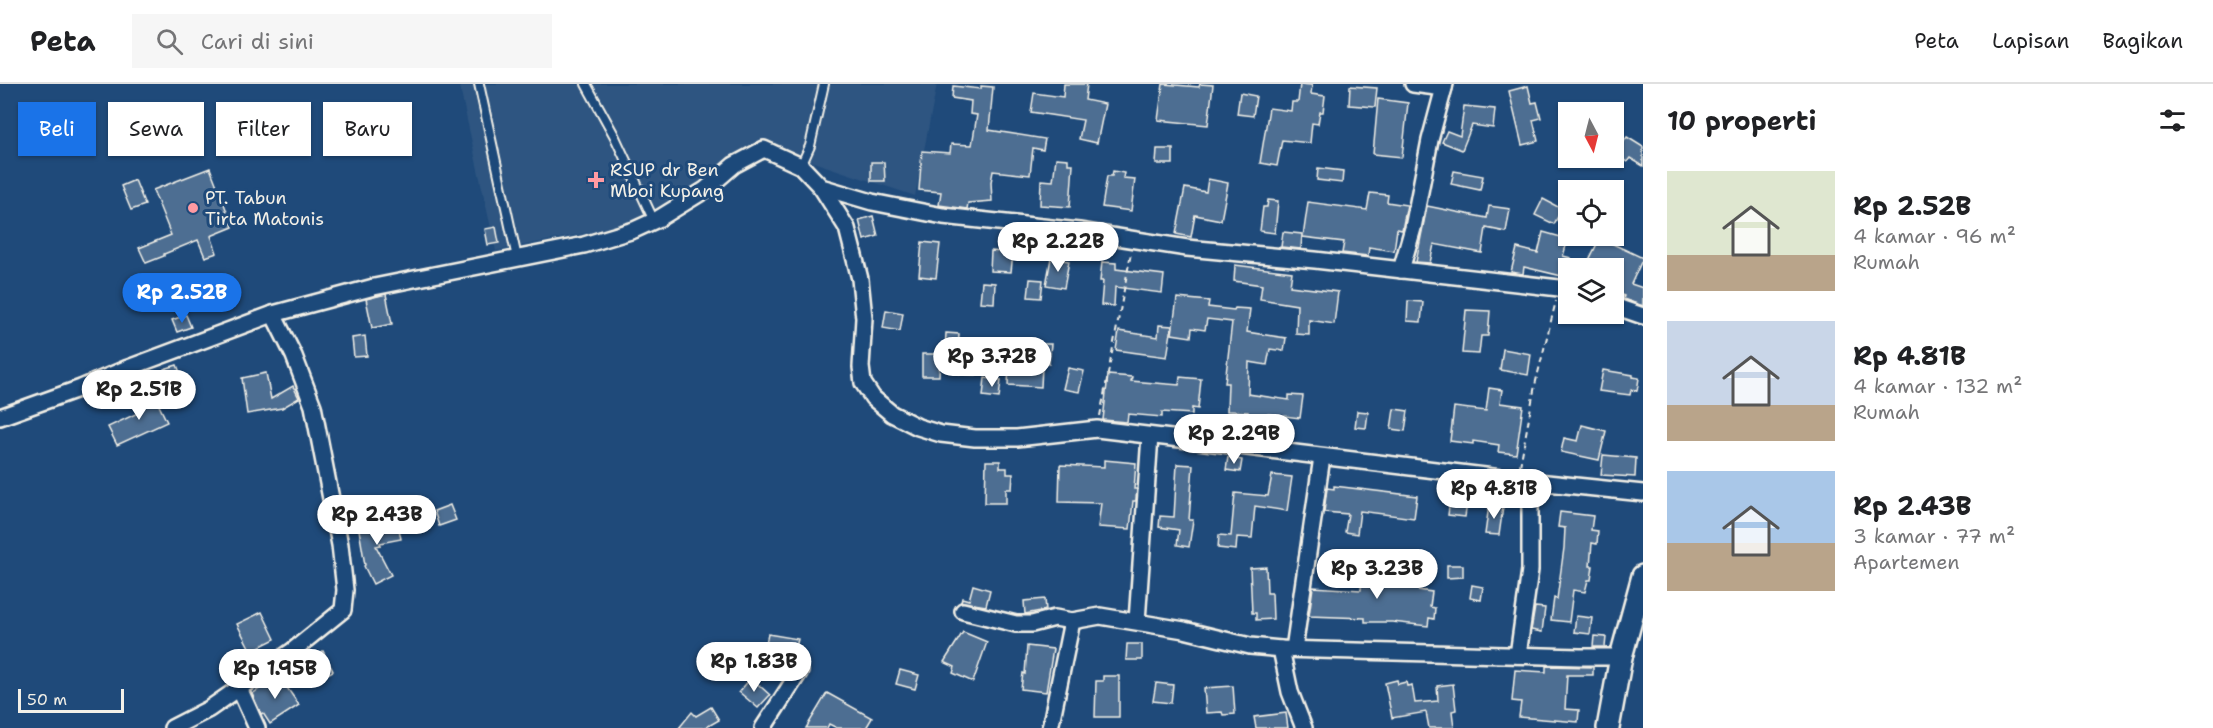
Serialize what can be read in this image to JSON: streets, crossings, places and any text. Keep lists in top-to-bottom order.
{
  "places": {
    "health": ["RSUP dr Ben Mboi Kupang"],
    "other": ["PT. Tabun Tirta Matonis"]
  },
  "scale_bar": "50 m",
  "north": "bottom",
  "page": {
    "header": "Peta",
    "search": "Cari di sini",
    "nav": ["Peta", "Lapisan", "Bagikan"],
    "heading": "10 properti",
    "chip": [
      "Beli",
      "Sewa",
      "Filter",
      "Baru"
    ],
    "list": [
      {
        "name": "Rp 2.52B",
        "note": "4 kamar · 96 m² · Rumah"
      },
      {
        "name": "Rp 4.81B",
        "note": "4 kamar · 132 m² · Rumah"
      },
      {
        "name": "Rp 2.43B",
        "note": "3 kamar · 77 m² · Apartemen"
      }
    ],
    "price": [
      "Rp 2.22B",
      "Rp 2.52B",
      "Rp 3.72B",
      "Rp 2.51B",
      "Rp 2.29B",
      "Rp 4.81B",
      "Rp 2.43B",
      "Rp 3.23B",
      "Rp 1.83B",
      "Rp 1.95B"
    ],
    "scale": "50 m"
  }
}
